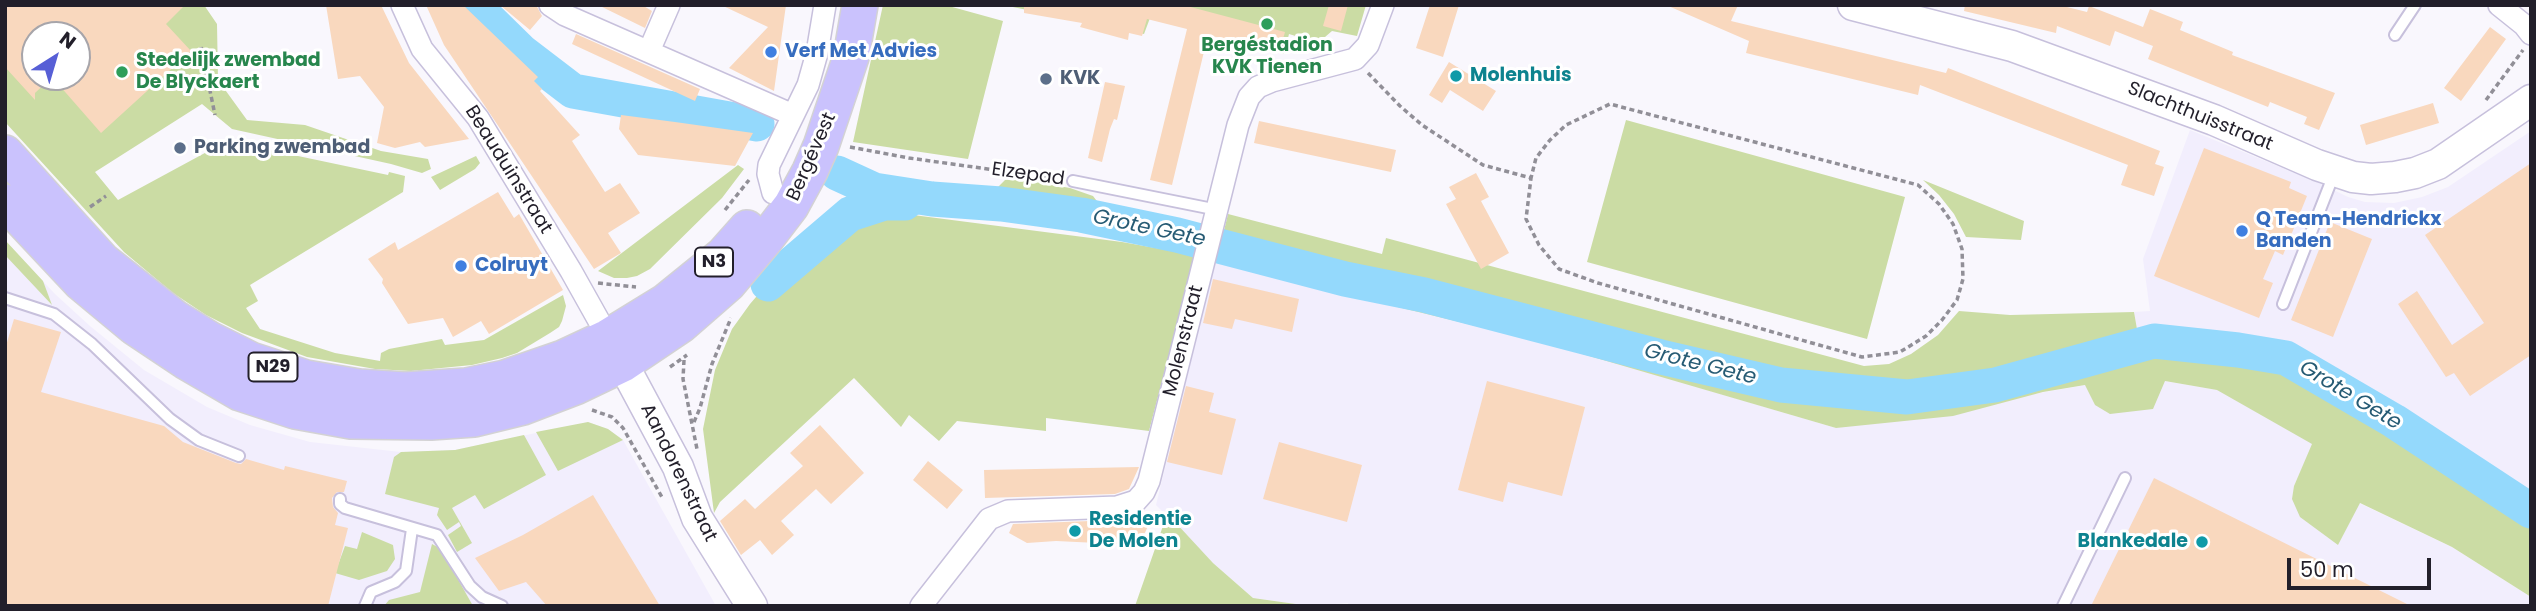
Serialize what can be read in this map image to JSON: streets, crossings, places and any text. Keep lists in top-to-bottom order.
{
  "streets": {
    "main road": ["Bergévest", "N3", "N29"],
    "street": [
      "Slachthuisstraat",
      "Beauduinstraat",
      "Molenstraat",
      "Aandorenstraat"
    ],
    "lane": ["Elzepad"]
  },
  "crossings": [
    ["Bergévest", "Beauduinstraat"],
    ["Bergévest", "N29"],
    ["Bergévest", "Aandorenstraat"],
    ["Beauduinstraat", "N29"],
    ["Beauduinstraat", "Aandorenstraat"],
    ["Elzepad", "Molenstraat"],
    ["N29", "Aandorenstraat"]
  ],
  "water": ["Grote Gete"],
  "places": [
    "Bergéstadion KVK Tienen",
    "Verf Met Advies",
    "Stedelijk zwembad De Blyckaert",
    "Molenhuis",
    "KVK",
    "Parking zwembad",
    "Q Team-Hendrickx Banden",
    "Colruyt",
    "Residentie De Molen",
    "Blankedale"
  ],
  "scale_bar": "50 m",
  "north": "top right"
}
